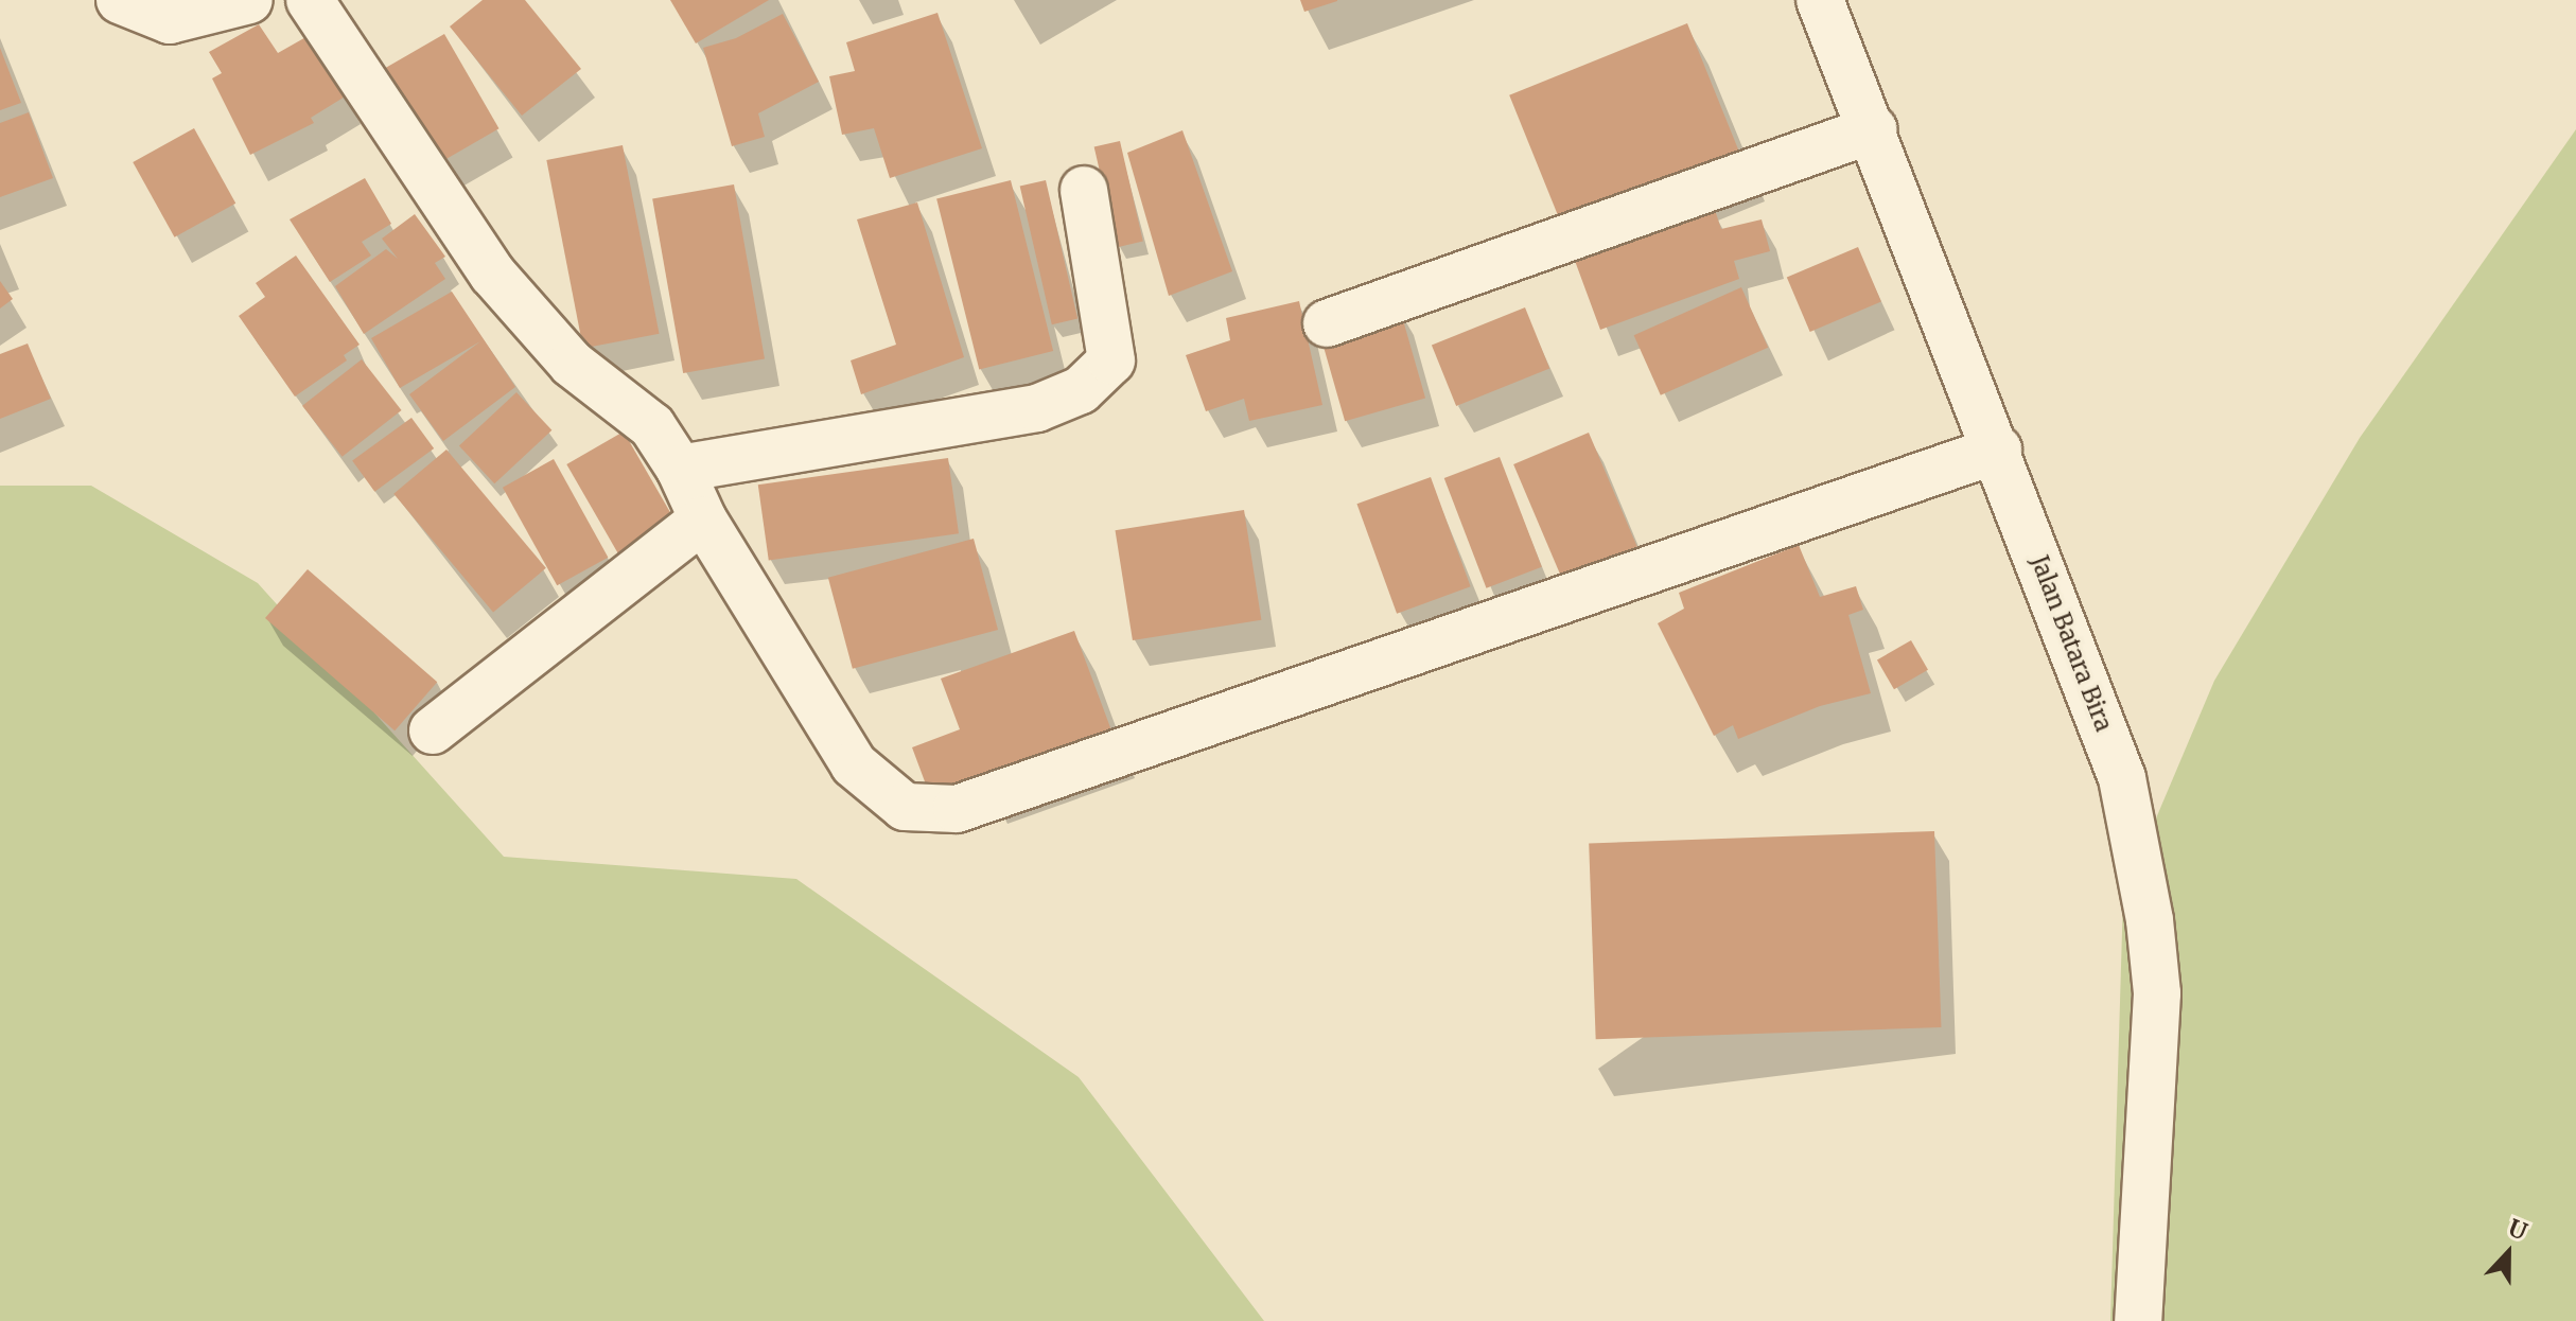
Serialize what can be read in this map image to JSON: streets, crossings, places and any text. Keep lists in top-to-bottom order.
{
  "streets": {
    "street": ["Jalan Batara Bira"]
  },
  "north": "top"
}
